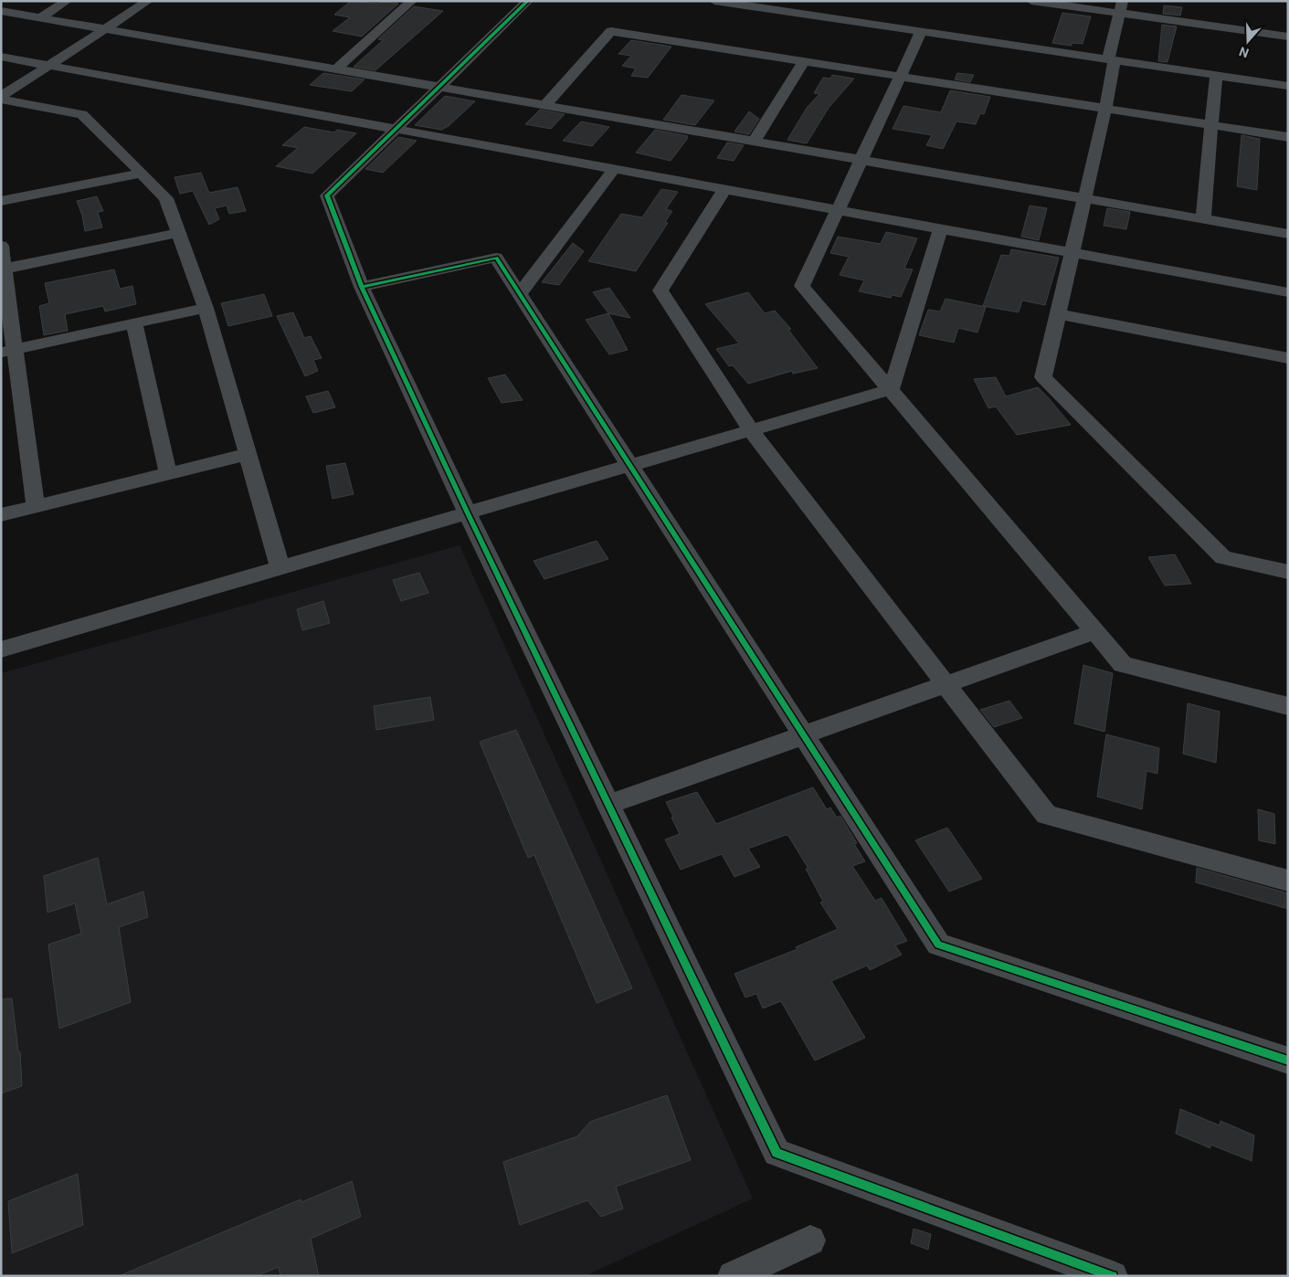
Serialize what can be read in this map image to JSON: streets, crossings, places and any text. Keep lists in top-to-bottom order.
{
  "north": "bottom"
}
